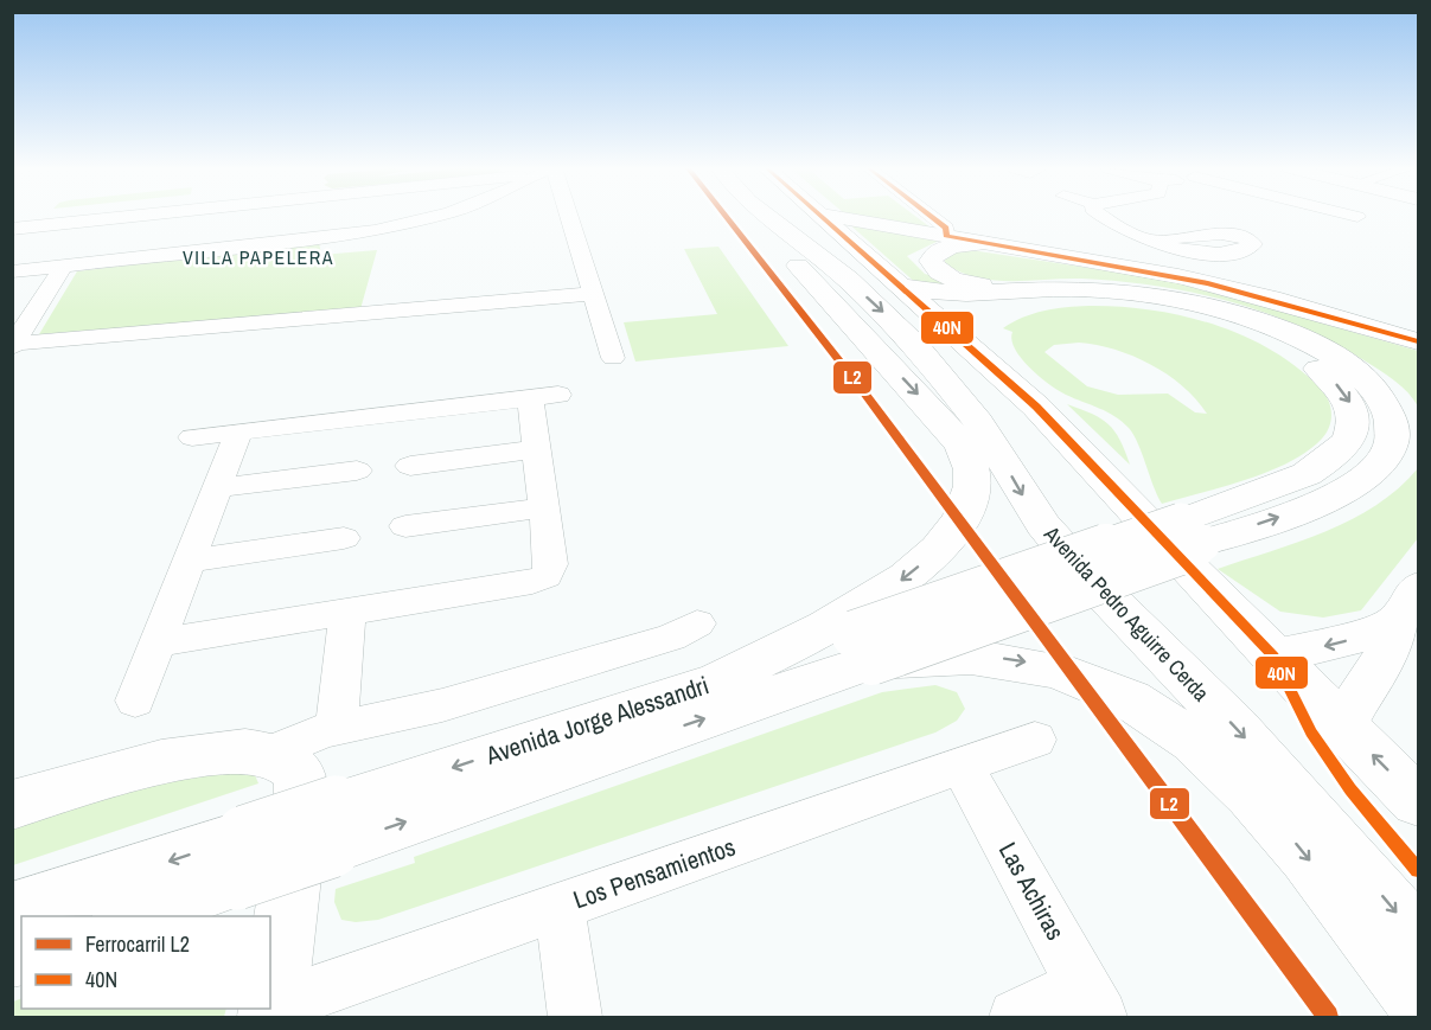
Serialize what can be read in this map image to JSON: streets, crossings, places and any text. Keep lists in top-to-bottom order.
{
  "streets": {
    "main road": ["Avenida Pedro Aguirre Cerda", "Avenida Jorge Alessandri"],
    "street": ["Los Pensamientos", "Las Achiras"]
  },
  "crossings": [
    ["Los Pensamientos", "Las Achiras"]
  ],
  "districts": ["VILLA PAPELERA"],
  "lines": ["rail line L2", "transit line 40N"],
  "legend": ["Ferrocarril L2", "40N"]
}
